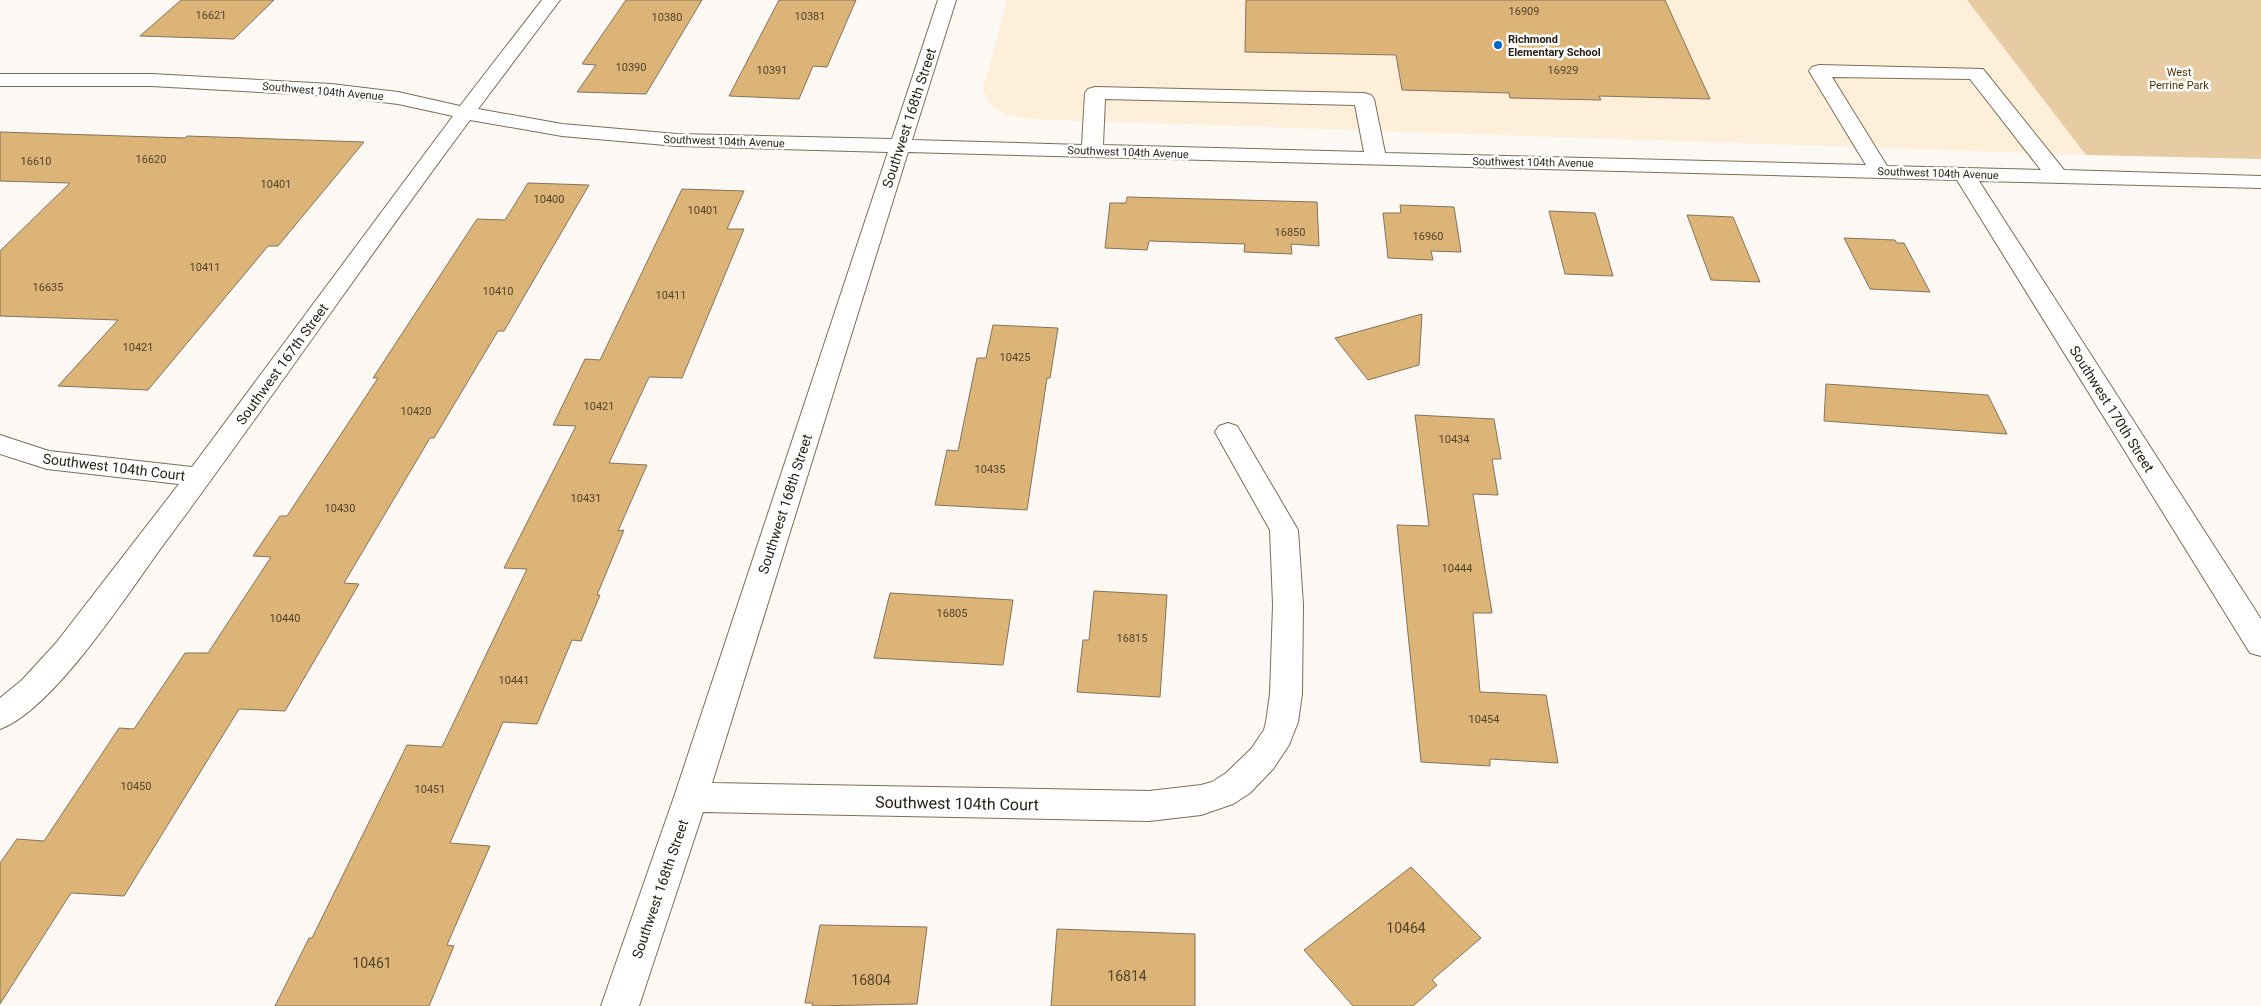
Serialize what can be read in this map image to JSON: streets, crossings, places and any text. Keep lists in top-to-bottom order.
{
  "streets": {
    "street": [
      "Southwest 104th Avenue",
      "Southwest 168th Street",
      "Southwest 167th Street",
      "Southwest 170th Street",
      "Southwest 104th Court"
    ]
  },
  "crossings": [
    ["Southwest 104th Avenue", "Southwest 168th Street"],
    ["Southwest 104th Avenue", "Southwest 167th Street"],
    ["Southwest 104th Avenue", "Southwest 170th Street"],
    ["Southwest 168th Street", "Southwest 104th Court"],
    ["Southwest 167th Street", "Southwest 104th Court"]
  ],
  "parks": ["West Perrine Park"],
  "places": ["Richmond Elementary School"],
  "house_numbers": [
    "16909",
    "16621",
    "10381",
    "10380",
    "10390",
    "10391",
    "16929",
    "16620",
    "16610",
    "10401",
    "10400",
    "10401",
    "16850",
    "16960",
    "10411",
    "16635",
    "10410",
    "10411",
    "10421",
    "10425",
    "10421",
    "10420",
    "10434",
    "10435",
    "10431",
    "10430",
    "10444",
    "16805",
    "10440",
    "16815",
    "10441",
    "10454",
    "10450",
    "10451",
    "10464",
    "10461",
    "16814",
    "16804"
  ]
}
